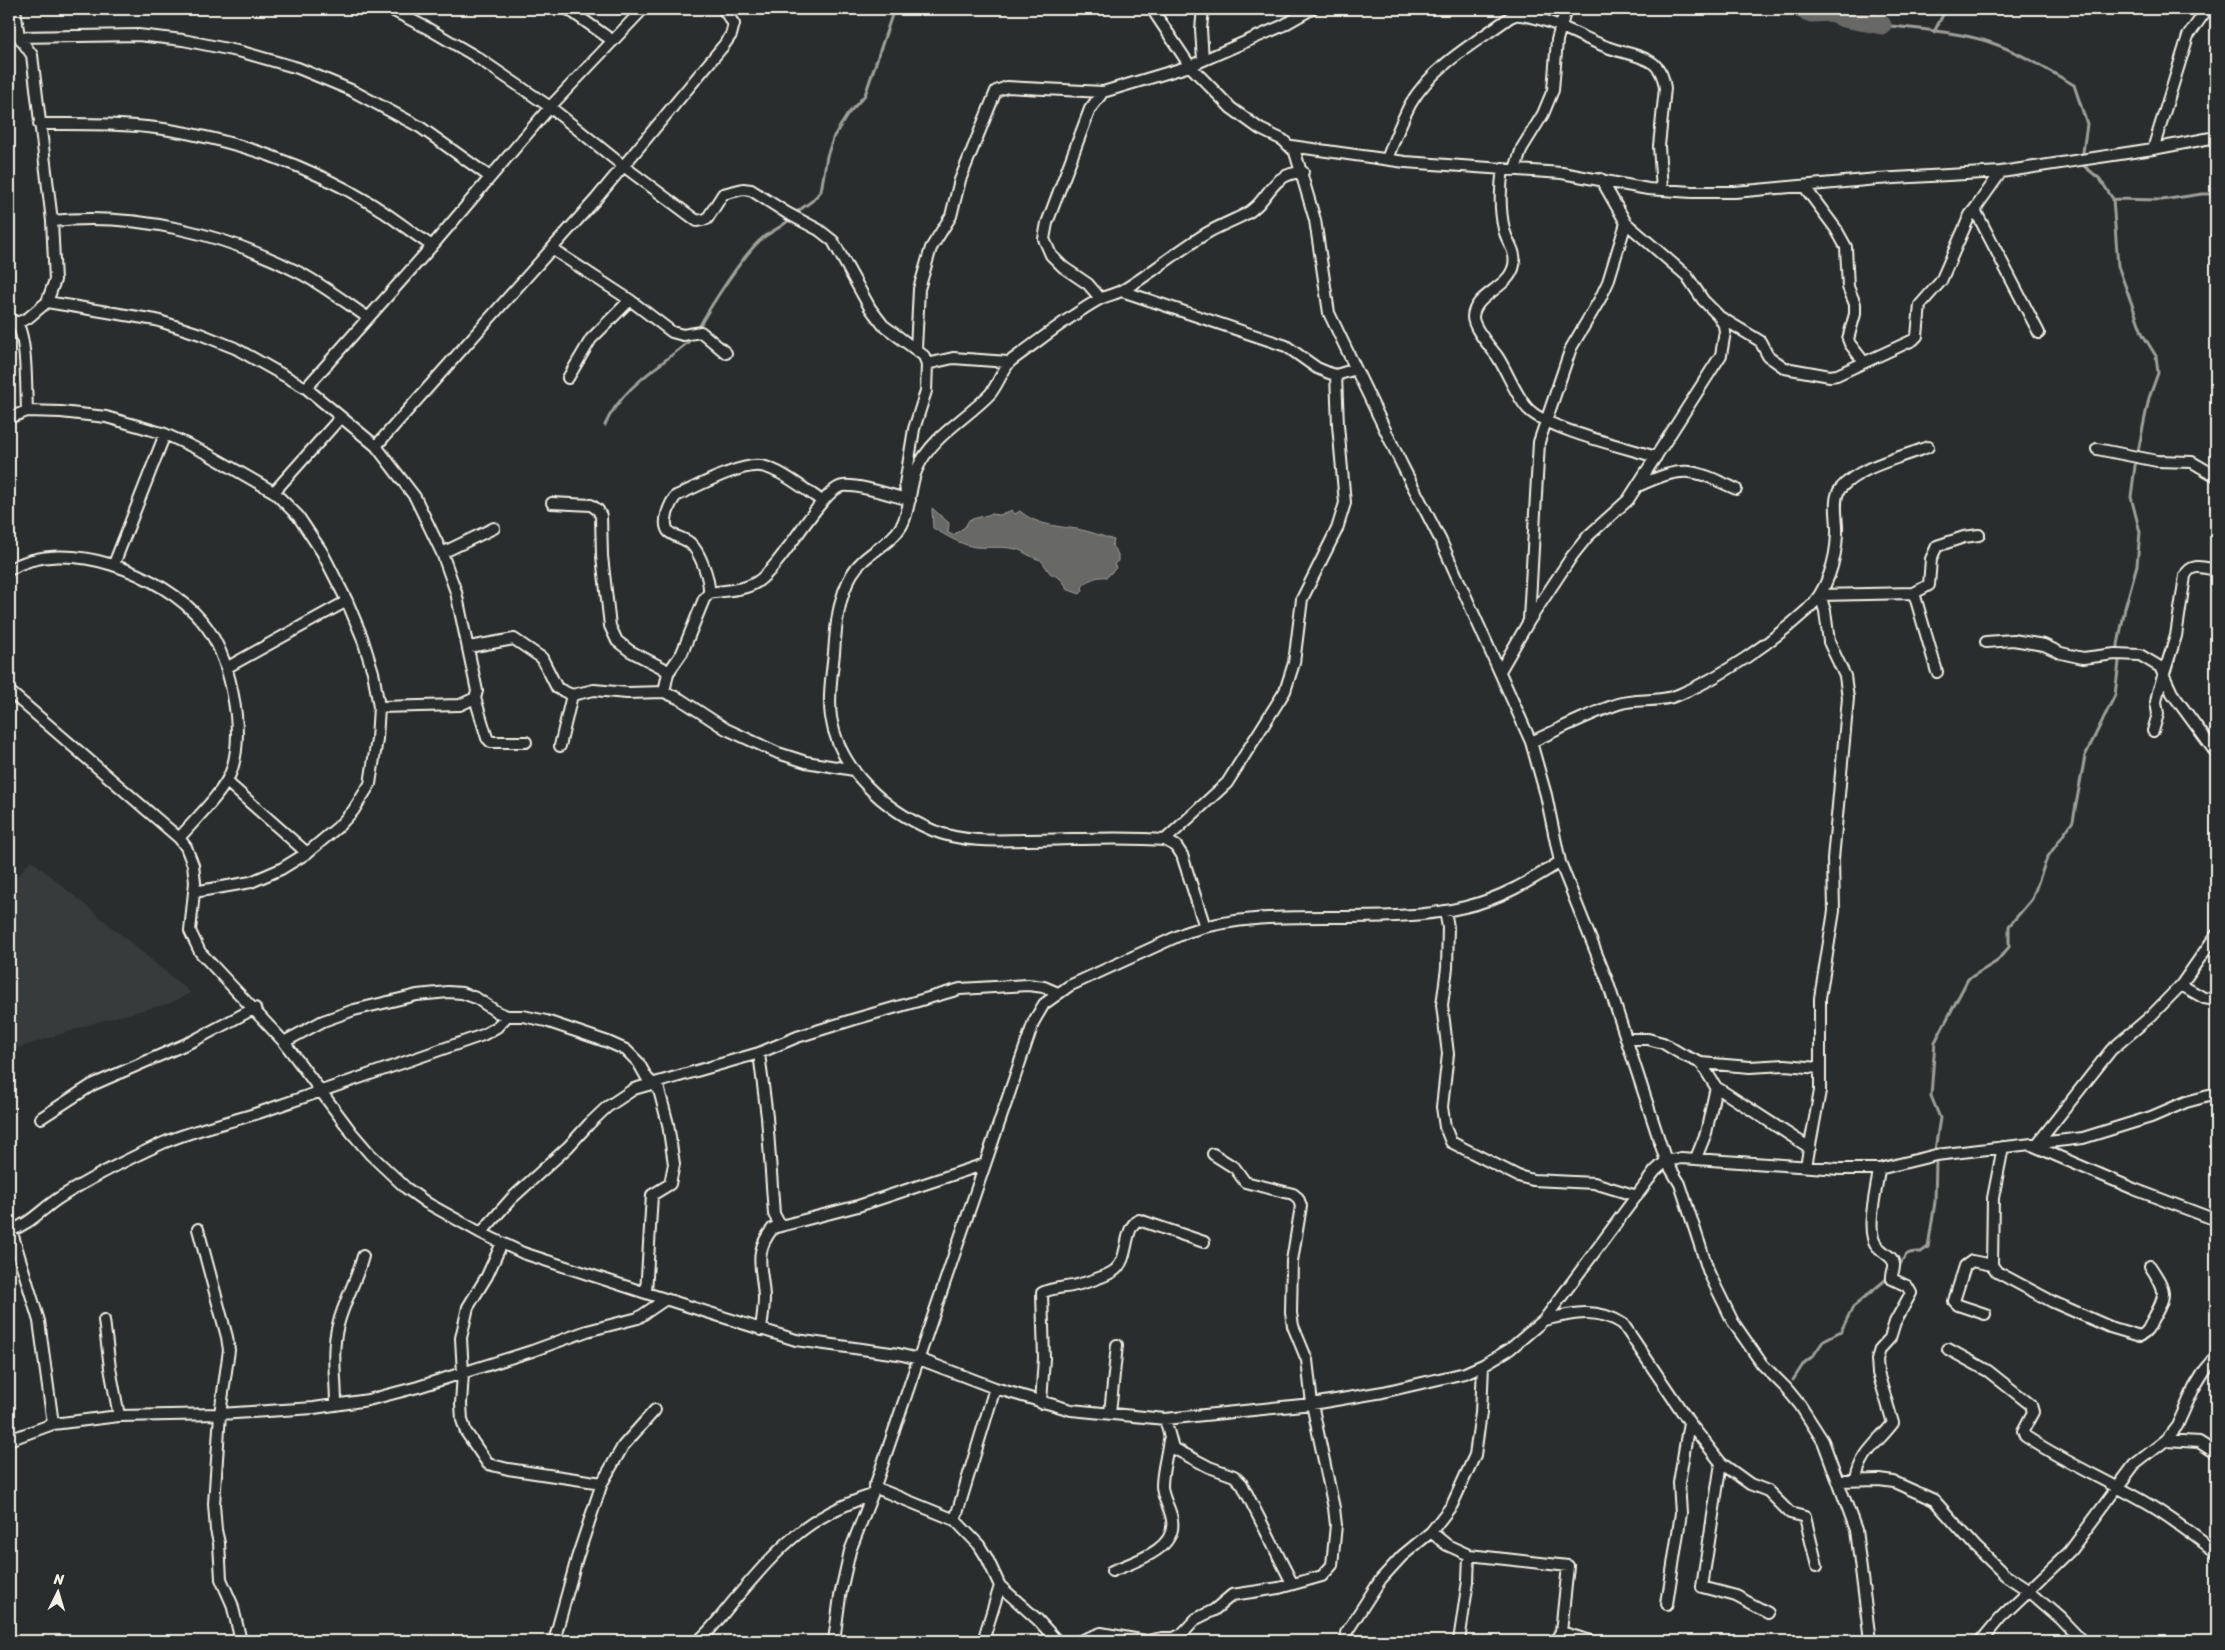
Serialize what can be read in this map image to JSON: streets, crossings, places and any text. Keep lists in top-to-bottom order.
{
  "north": "top"
}
